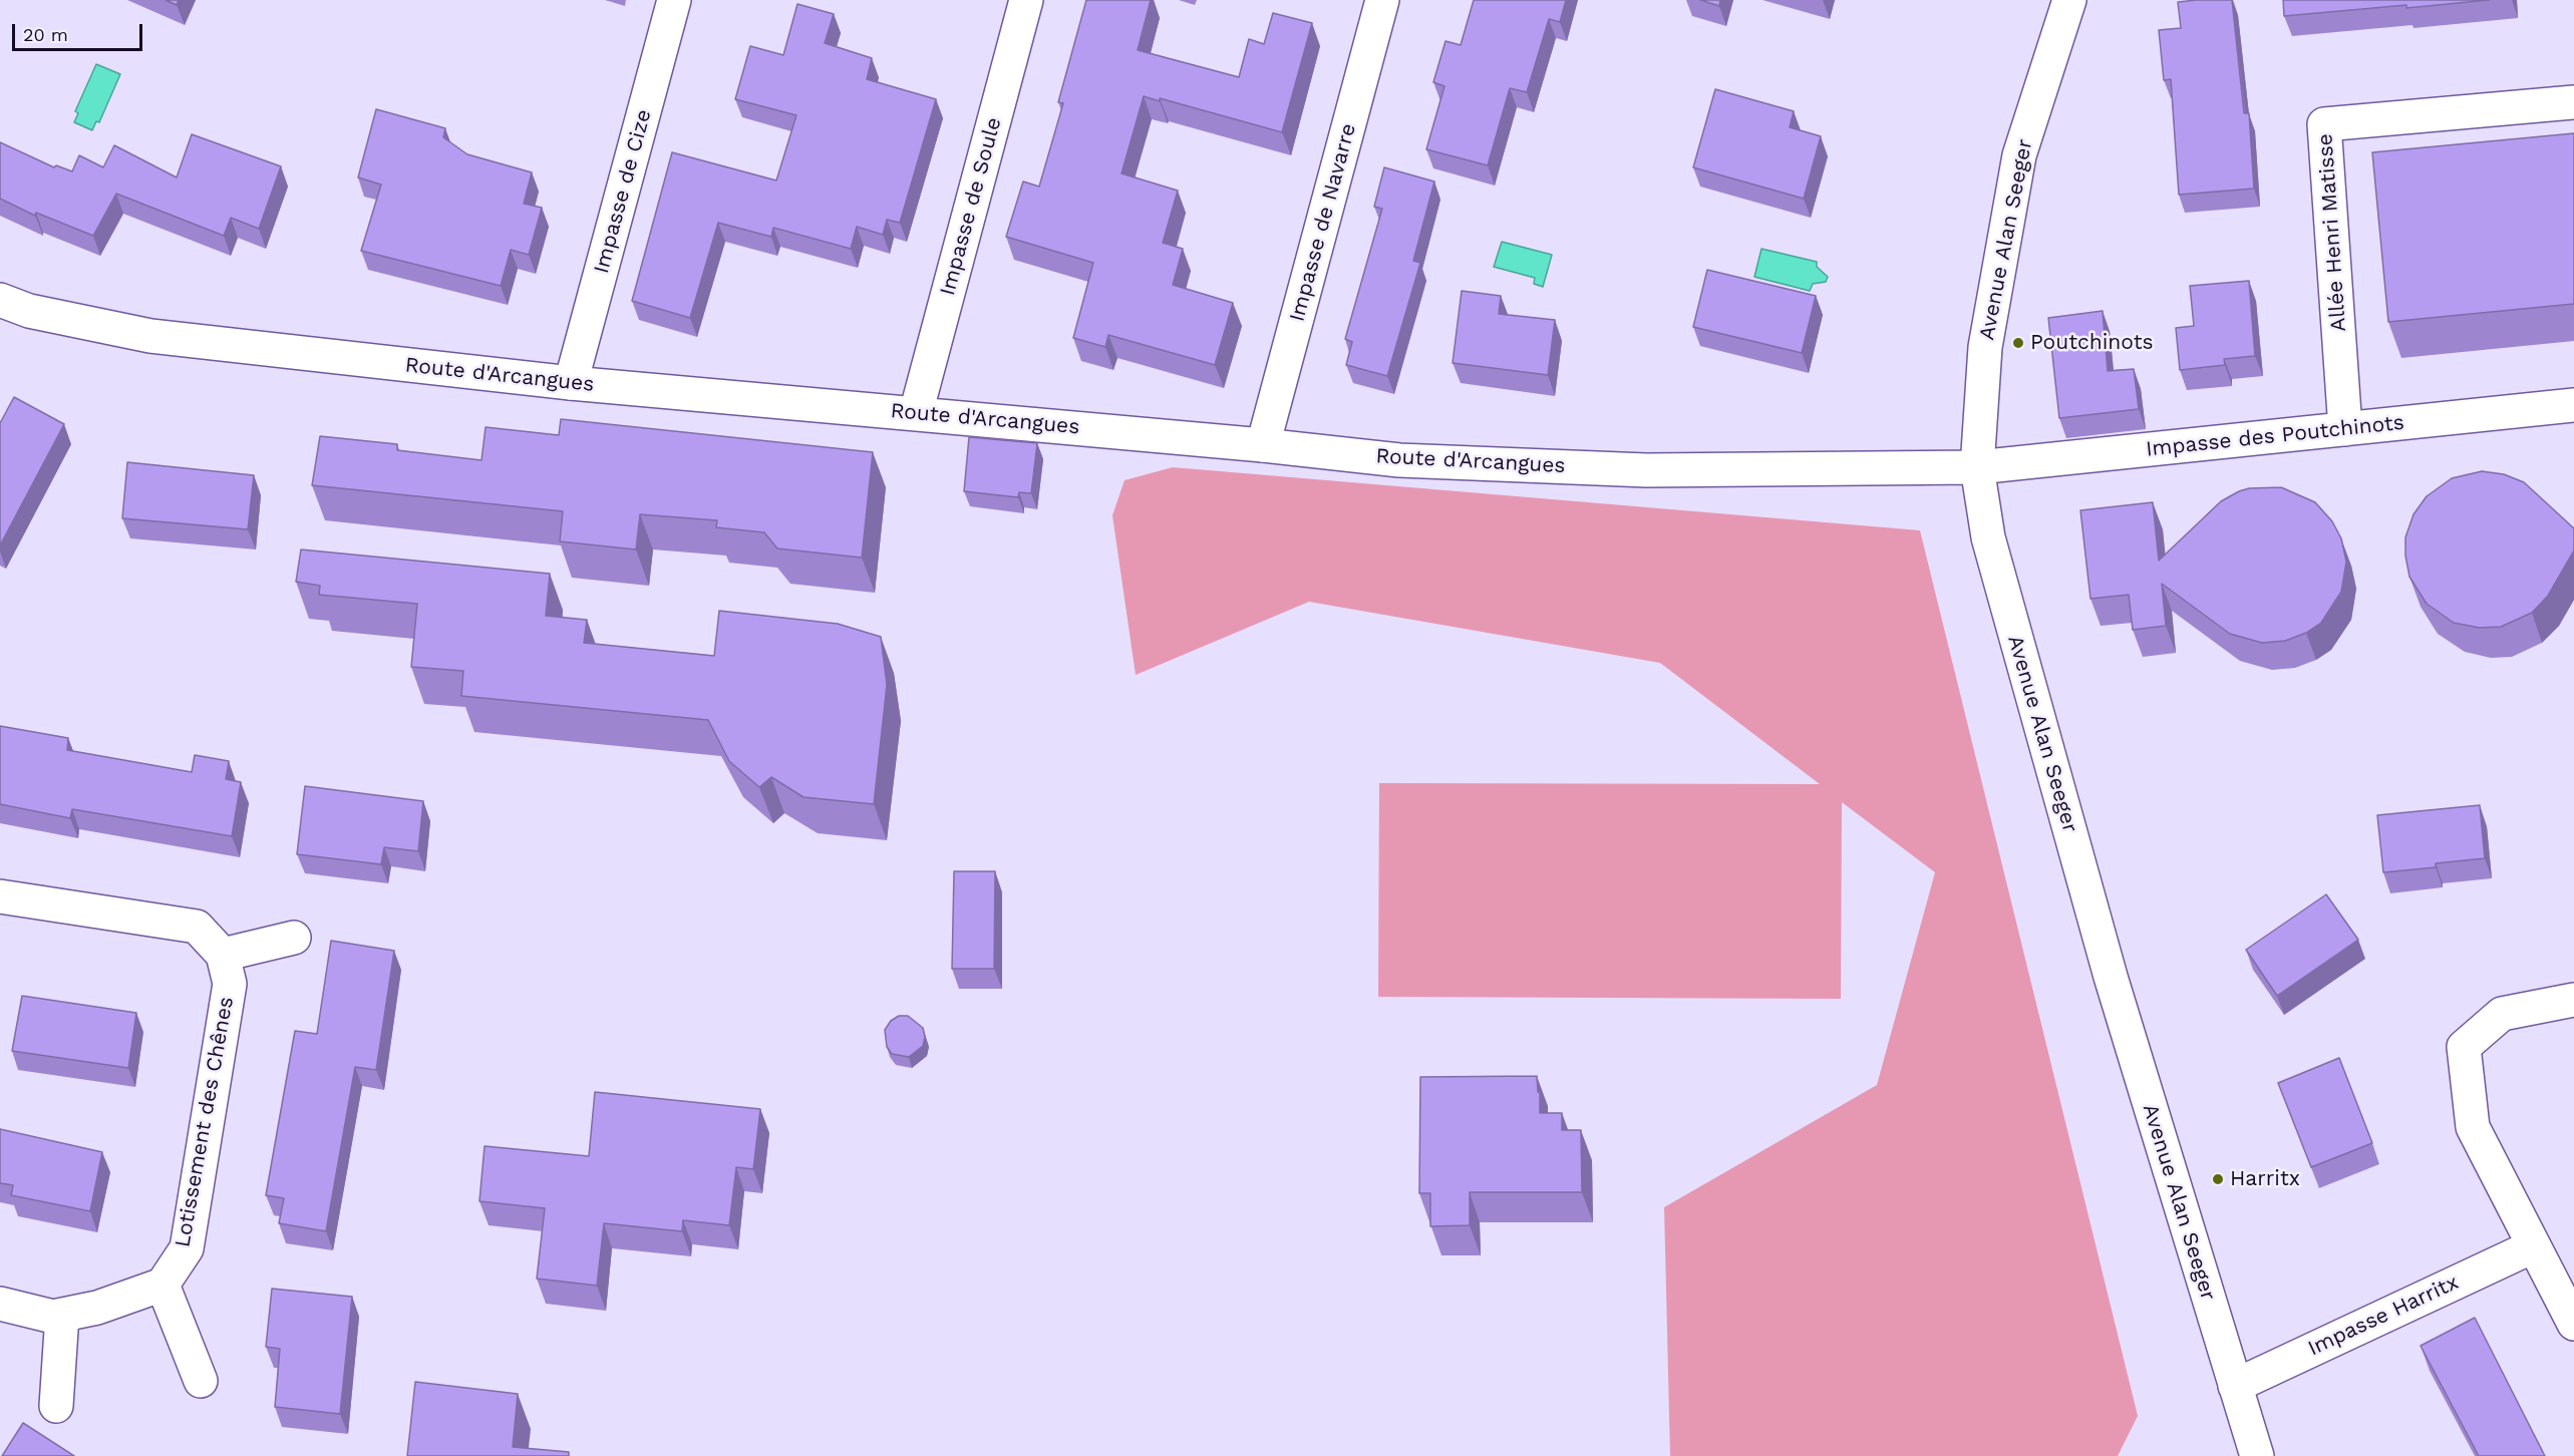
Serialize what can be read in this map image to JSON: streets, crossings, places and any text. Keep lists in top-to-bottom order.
{
  "streets": {
    "street": [
      "Impasse de Cize",
      "Impasse de Soule",
      "Impasse de Navarre",
      "Allée Henri Matisse",
      "Avenue Alan Seeger",
      "Route d'Arcangues",
      "Impasse des Poutchinots",
      "Lotissement des Chênes",
      "Impasse Harritx"
    ]
  },
  "crossings": [
    ["Impasse de Cize", "Route d'Arcangues"],
    ["Impasse de Soule", "Route d'Arcangues"],
    ["Impasse de Navarre", "Route d'Arcangues"],
    ["Allée Henri Matisse", "Impasse des Poutchinots"],
    ["Avenue Alan Seeger", "Route d'Arcangues"],
    ["Avenue Alan Seeger", "Impasse des Poutchinots"],
    ["Avenue Alan Seeger", "Impasse Harritx"],
    ["Route d'Arcangues", "Impasse des Poutchinots"]
  ],
  "places": ["Poutchinots", "Harritx"],
  "scale_bar": "20 m"
}
